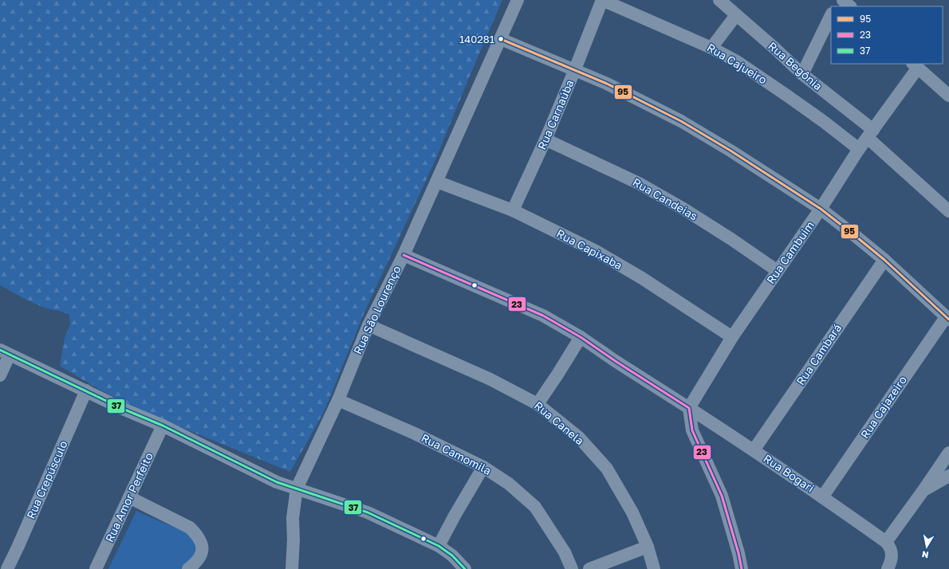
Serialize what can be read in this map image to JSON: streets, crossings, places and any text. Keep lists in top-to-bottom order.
{
  "streets": {
    "street": [
      "Rua Cajueiro",
      "Rua Begônia",
      "Rua Carnaúba",
      "Rua Candeias",
      "Rua Capixaba",
      "Rua Cambuim",
      "Rua São Lourenço",
      "Rua Cambará",
      "Rua Cajazeiro",
      "Rua Canela",
      "Rua Camomila",
      "Rua Bogari",
      "Rua Crepúsculo",
      "Rua Amor Perfeito"
    ]
  },
  "crossings": [
    ["Rua Cajueiro", "Rua Carnaúba"],
    ["Rua Cajueiro", "Rua Cambuim"],
    ["Rua Begônia", "Rua Cambuim"],
    ["Rua Carnaúba", "Rua Candeias"],
    ["Rua Carnaúba", "Rua Capixaba"],
    ["Rua Candeias", "Rua Cambuim"],
    ["Rua Capixaba", "Rua Cambuim"],
    ["Rua Capixaba", "Rua São Lourenço"],
    ["Rua Cambuim", "Rua Bogari"],
    ["Rua São Lourenço", "Rua Canela"],
    ["Rua São Lourenço", "Rua Camomila"],
    ["Rua São Lourenço", "Rua Bogari"],
    ["Rua Cambará", "Rua Bogari"],
    ["Rua Cajazeiro", "Rua Bogari"]
  ],
  "places": ["140281"],
  "lines": ["transit line 95", "transit line 23", "transit line 37"],
  "legend": ["95", "23", "37"],
  "north": "bottom"
}
